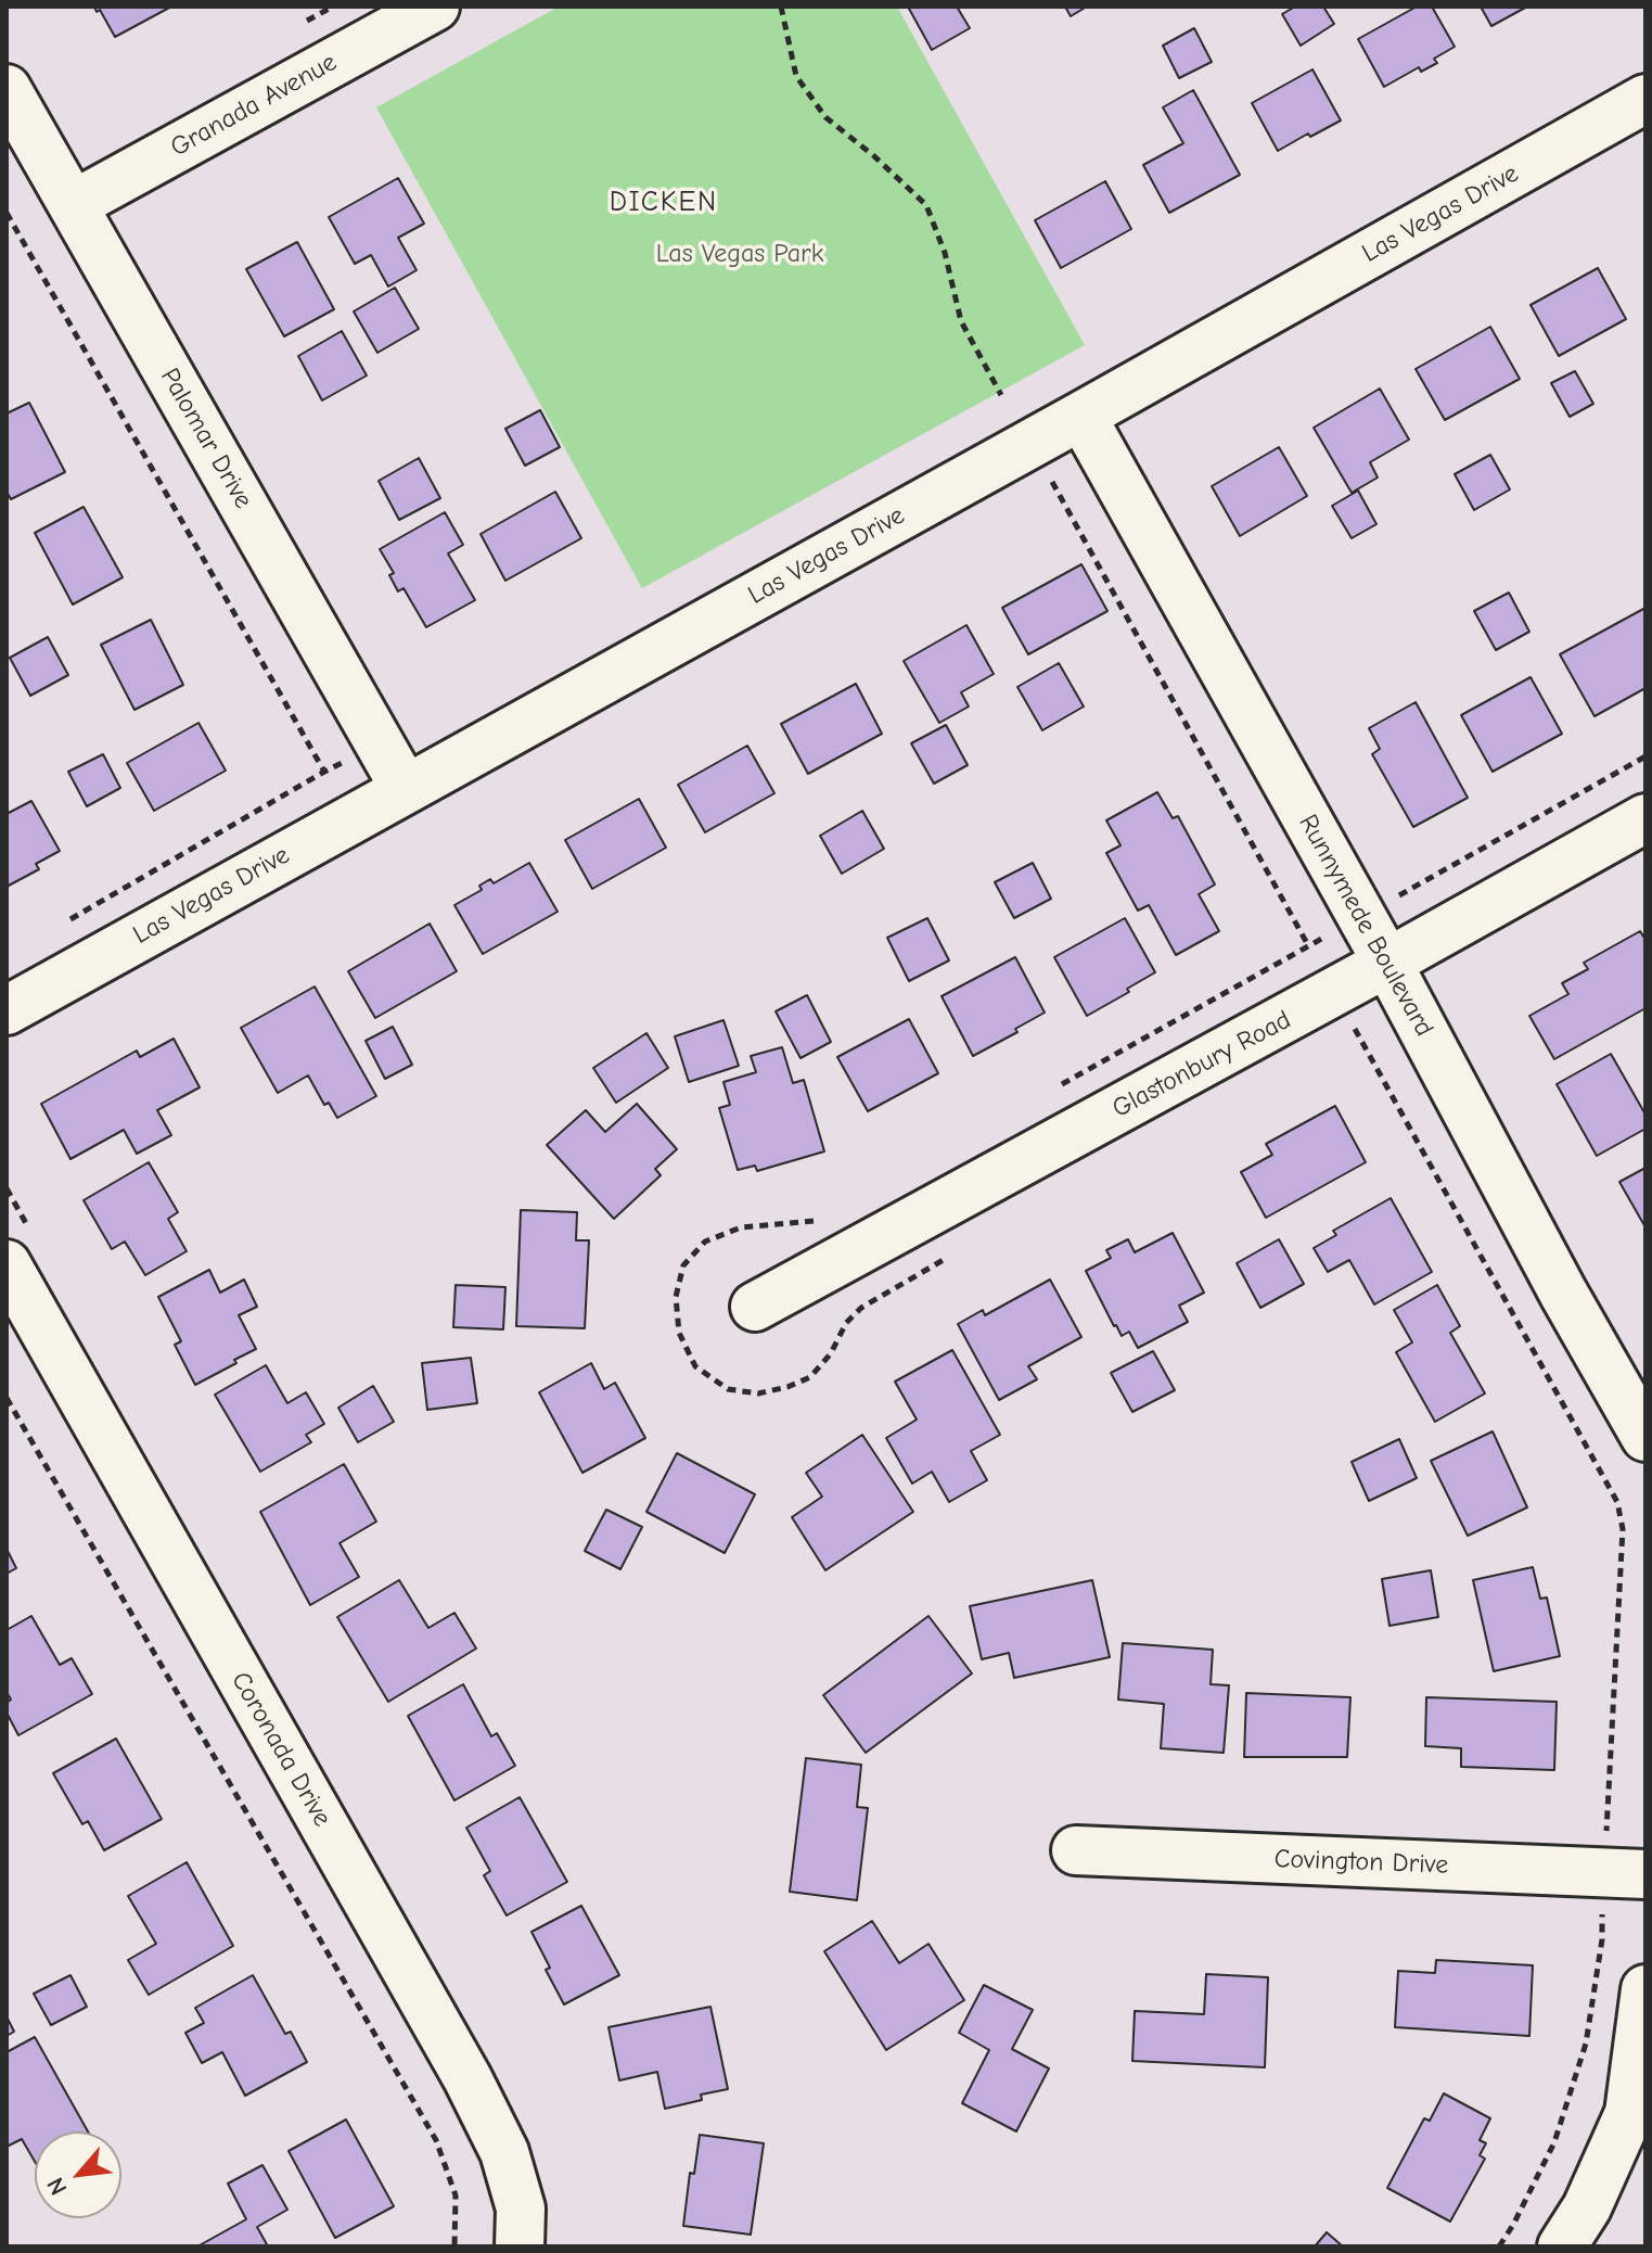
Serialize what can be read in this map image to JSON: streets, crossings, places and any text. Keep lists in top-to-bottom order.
{
  "streets": {
    "street": [
      "Granada Avenue",
      "Las Vegas Drive",
      "Palomar Drive",
      "Runnymede Boulevard",
      "Glastonbury Road",
      "Coronada Drive",
      "Covington Drive"
    ]
  },
  "crossings": [
    ["Granada Avenue", "Palomar Drive"],
    ["Las Vegas Drive", "Palomar Drive"],
    ["Las Vegas Drive", "Runnymede Boulevard"],
    ["Runnymede Boulevard", "Glastonbury Road"]
  ],
  "districts": ["DICKEN"],
  "parks": ["Las Vegas Park"],
  "north": "bottom left"
}
